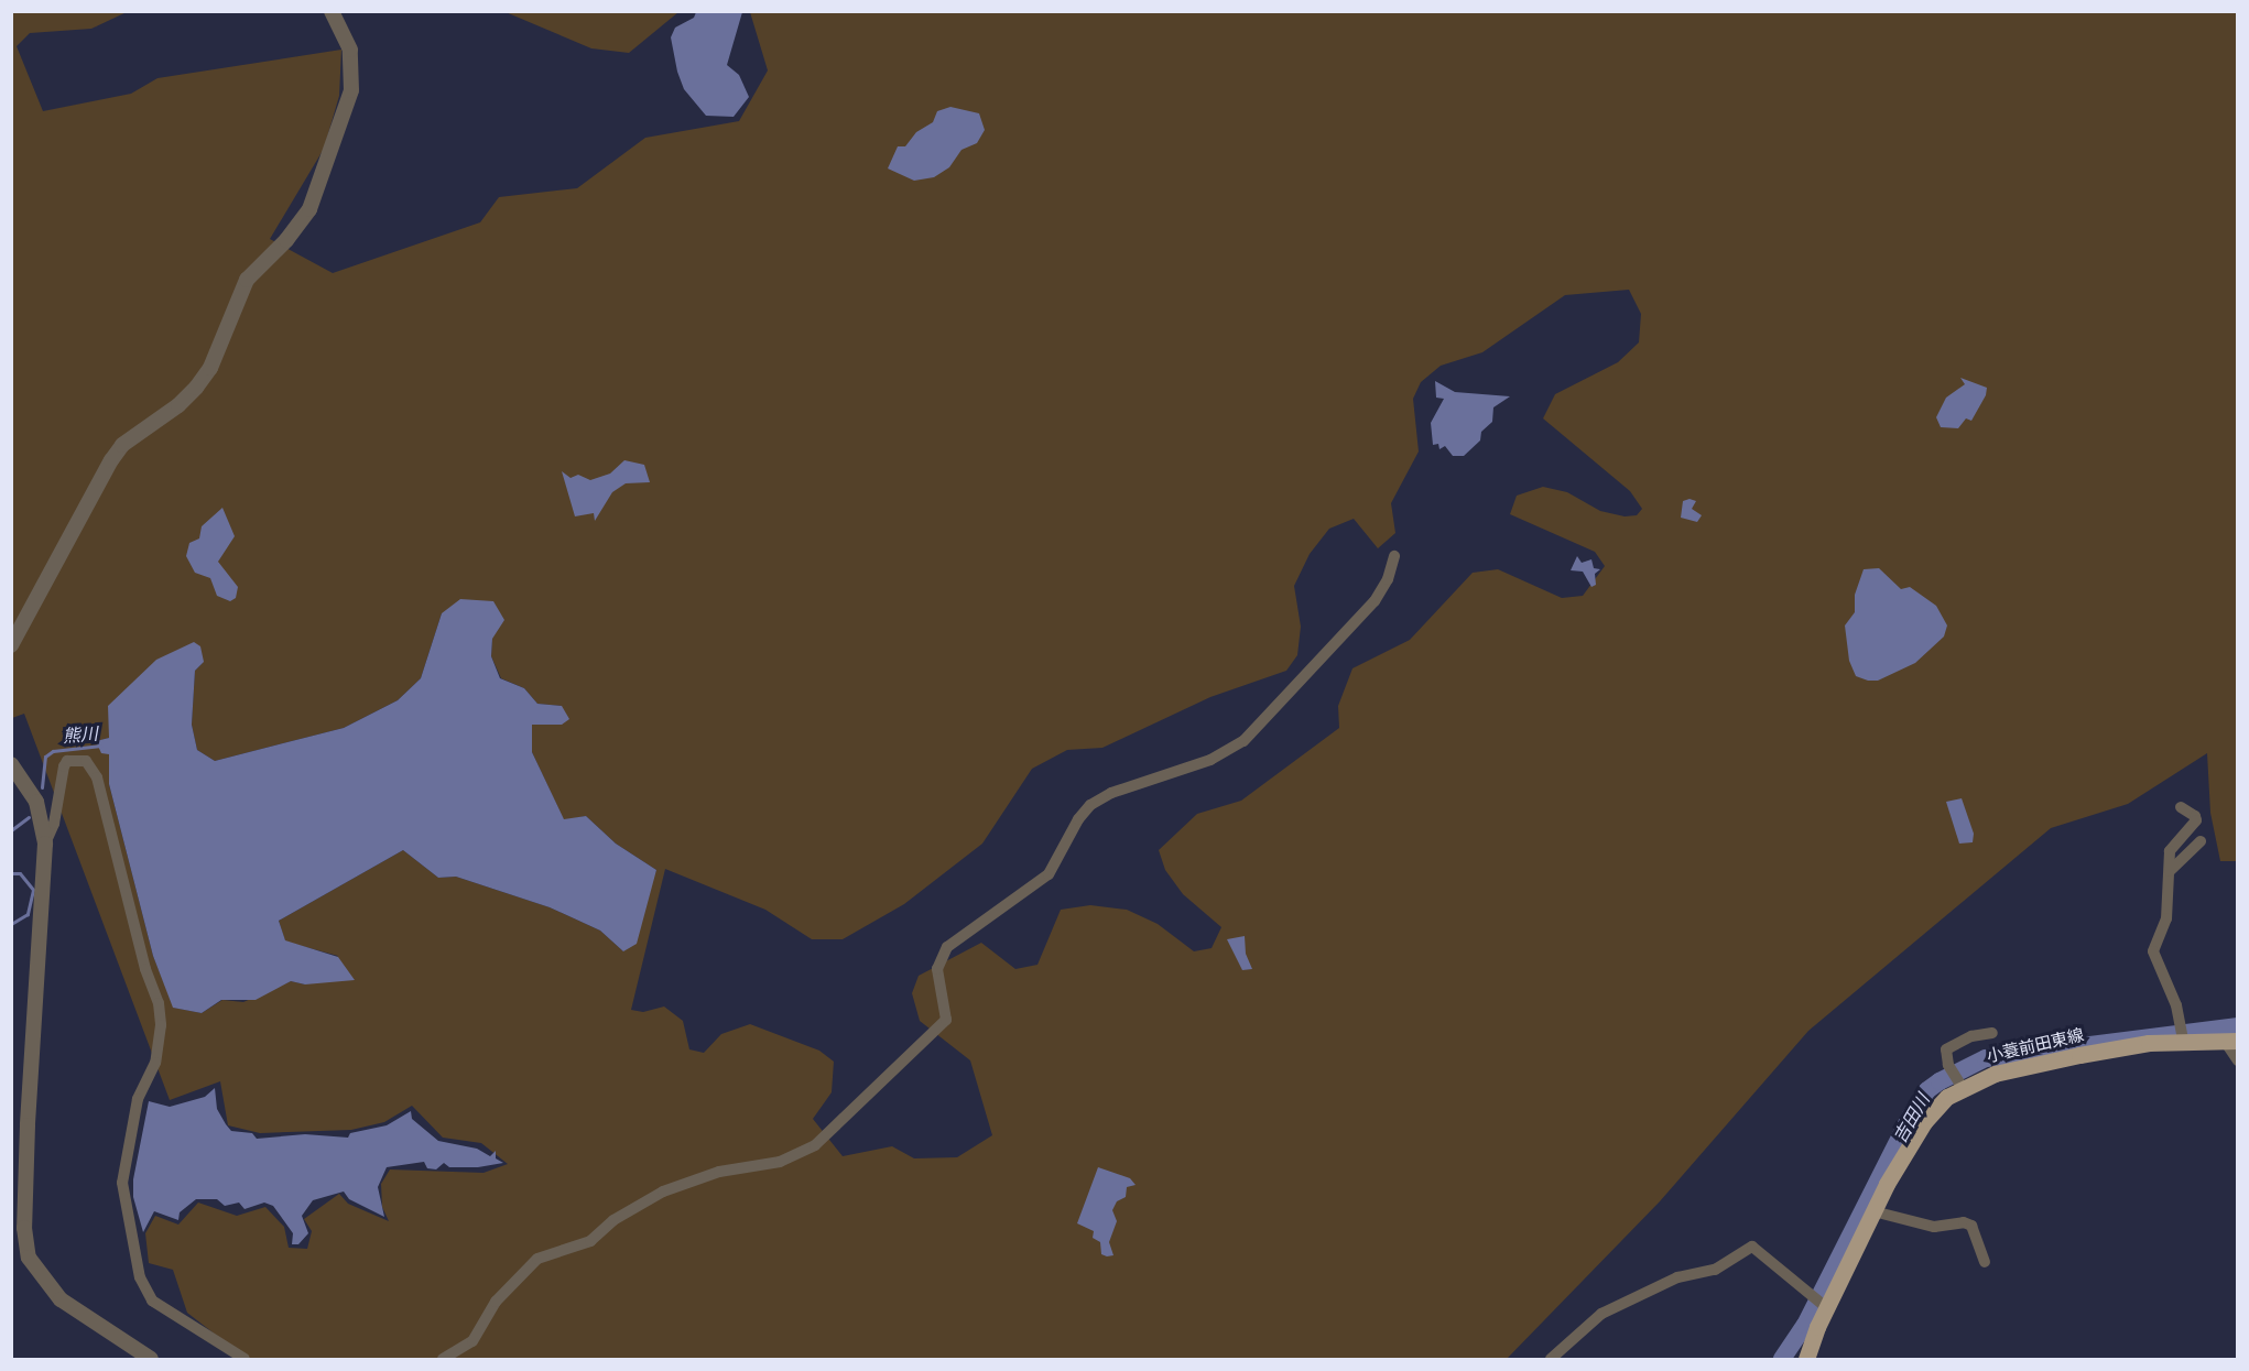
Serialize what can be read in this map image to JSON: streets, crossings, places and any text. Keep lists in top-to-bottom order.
{
  "streets": {
    "main road": ["小蓑前田東線"]
  },
  "water": ["熊川", "吉田川"]
}
